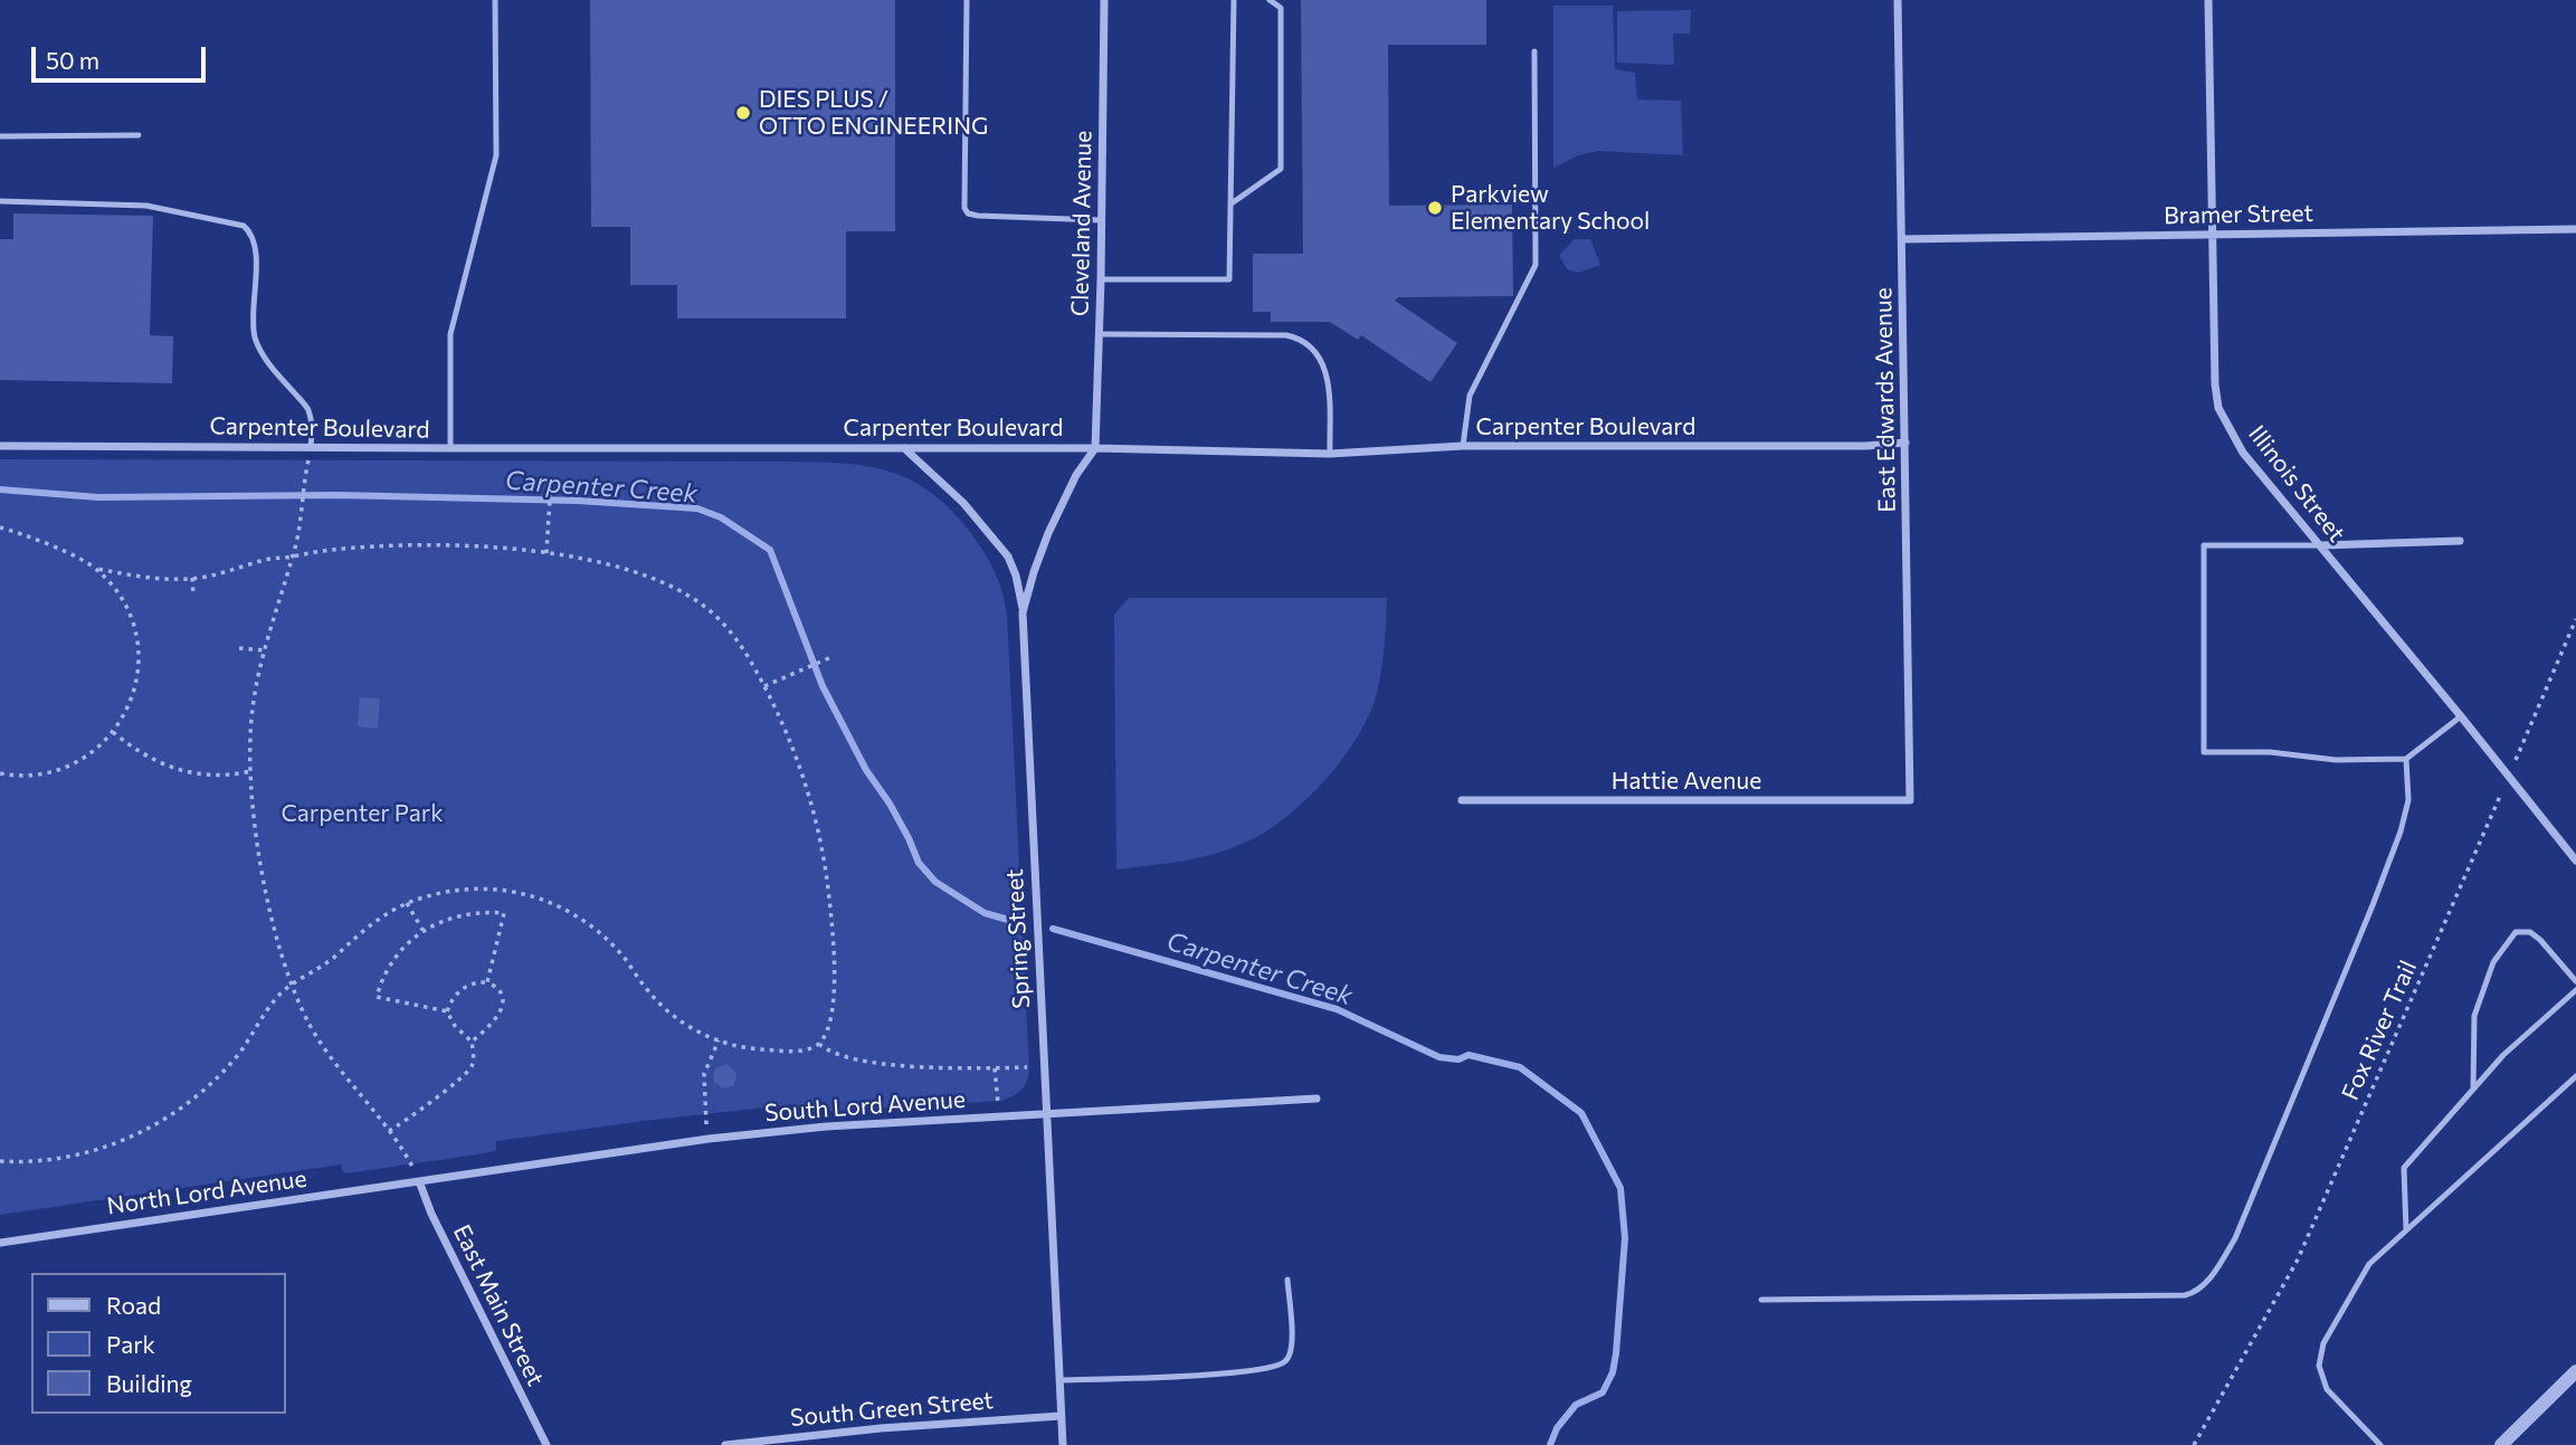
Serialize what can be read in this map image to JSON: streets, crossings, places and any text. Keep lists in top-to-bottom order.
{
  "streets": {
    "street": [
      "Bramer Street",
      "Cleveland Avenue",
      "East Edwards Avenue",
      "Carpenter Boulevard",
      "Illinois Street",
      "Hattie Avenue",
      "Spring Street",
      "South Lord Avenue",
      "North Lord Avenue",
      "East Main Street",
      "South Green Street"
    ],
    "path": ["Fox River Trail"]
  },
  "crossings": [
    ["Bramer Street", "East Edwards Avenue"],
    ["Bramer Street", "Illinois Street"],
    ["Cleveland Avenue", "Carpenter Boulevard"],
    ["Cleveland Avenue", "Spring Street"],
    ["East Edwards Avenue", "Carpenter Boulevard"],
    ["East Edwards Avenue", "Hattie Avenue"],
    ["Carpenter Boulevard", "Spring Street"],
    ["Illinois Street", "Fox River Trail"],
    ["Spring Street", "South Lord Avenue"],
    ["Spring Street", "South Green Street"],
    ["South Lord Avenue", "North Lord Avenue"],
    ["South Lord Avenue", "East Main Street"],
    ["North Lord Avenue", "East Main Street"]
  ],
  "water": ["Carpenter Creek"],
  "parks": ["Carpenter Park"],
  "places": ["DIES PLUS / OTTO ENGINEERING", "Parkview Elementary School"],
  "legend": ["Road", "Park", "Building"],
  "scale_bar": "50 m"
}
